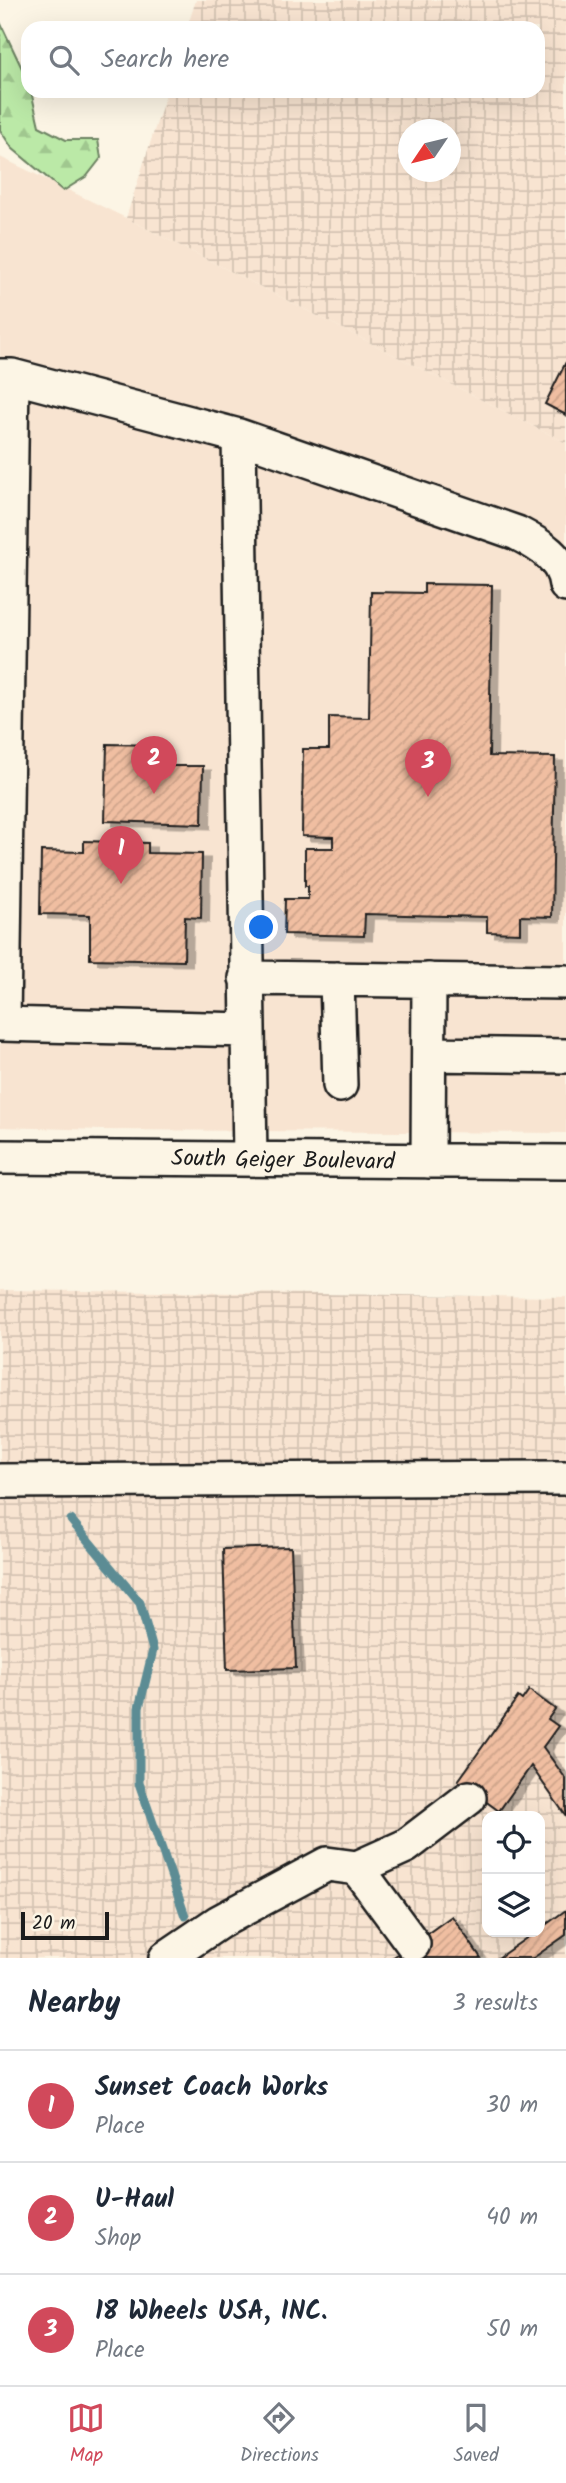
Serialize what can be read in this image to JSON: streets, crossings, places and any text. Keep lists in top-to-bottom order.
{
  "streets": {
    "street": ["South Geiger Boulevard"]
  },
  "scale_bar": "20 m",
  "north": "bottom left",
  "page": {
    "search": "Search here",
    "pins": ["2", "3", "1"],
    "scale": "20 m",
    "heading": ["Nearby", "3 results"],
    "list": [
      {
        "mark": "1",
        "name": "Sunset Coach Works",
        "note": "Place",
        "value": "30 m"
      },
      {
        "mark": "2",
        "name": "U-Haul",
        "note": "Shop",
        "value": "40 m"
      },
      {
        "mark": "3",
        "name": "18 Wheels USA, INC.",
        "note": "Place",
        "value": "50 m"
      }
    ],
    "nav": ["Map", "Directions", "Saved"]
  }
}
